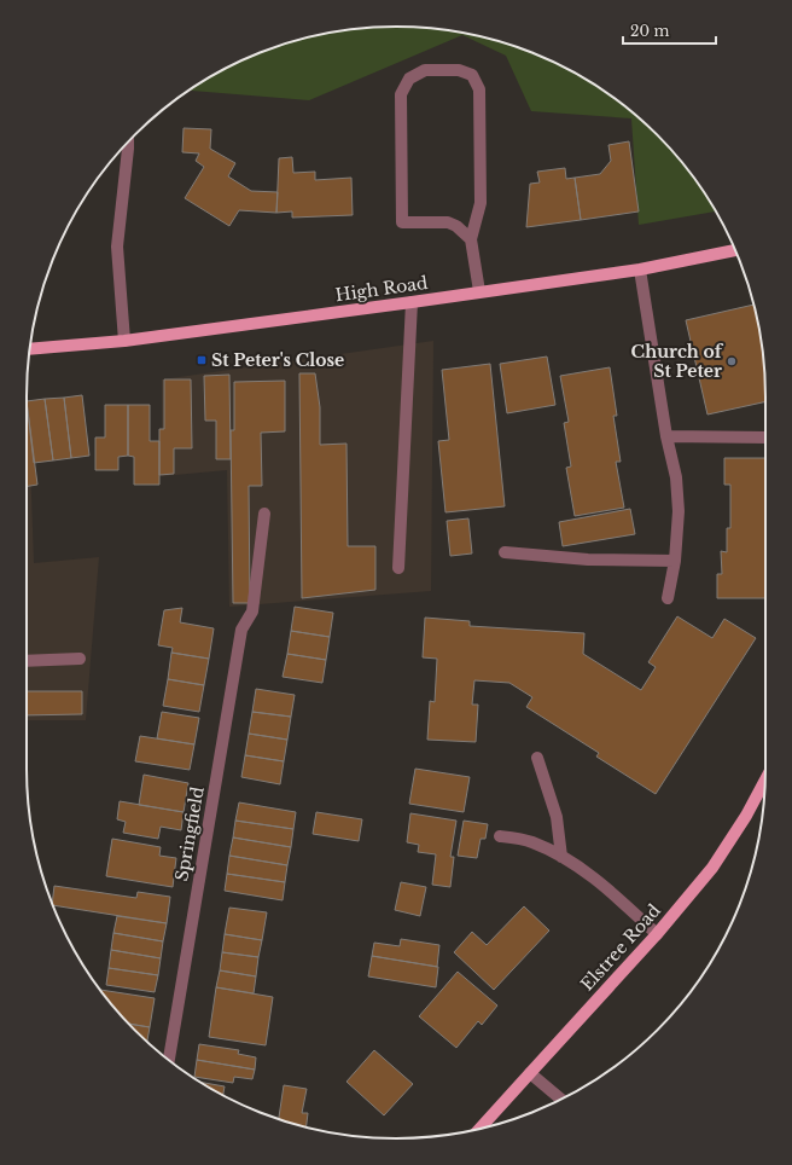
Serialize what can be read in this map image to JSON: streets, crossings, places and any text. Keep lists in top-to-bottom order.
{
  "streets": {
    "main road": ["High Road", "Elstree Road"],
    "street": ["Springfield"]
  },
  "places": {
    "transit": ["St Peter's Close"],
    "other": ["Church of St Peter"]
  },
  "scale_bar": "20 m"
}
